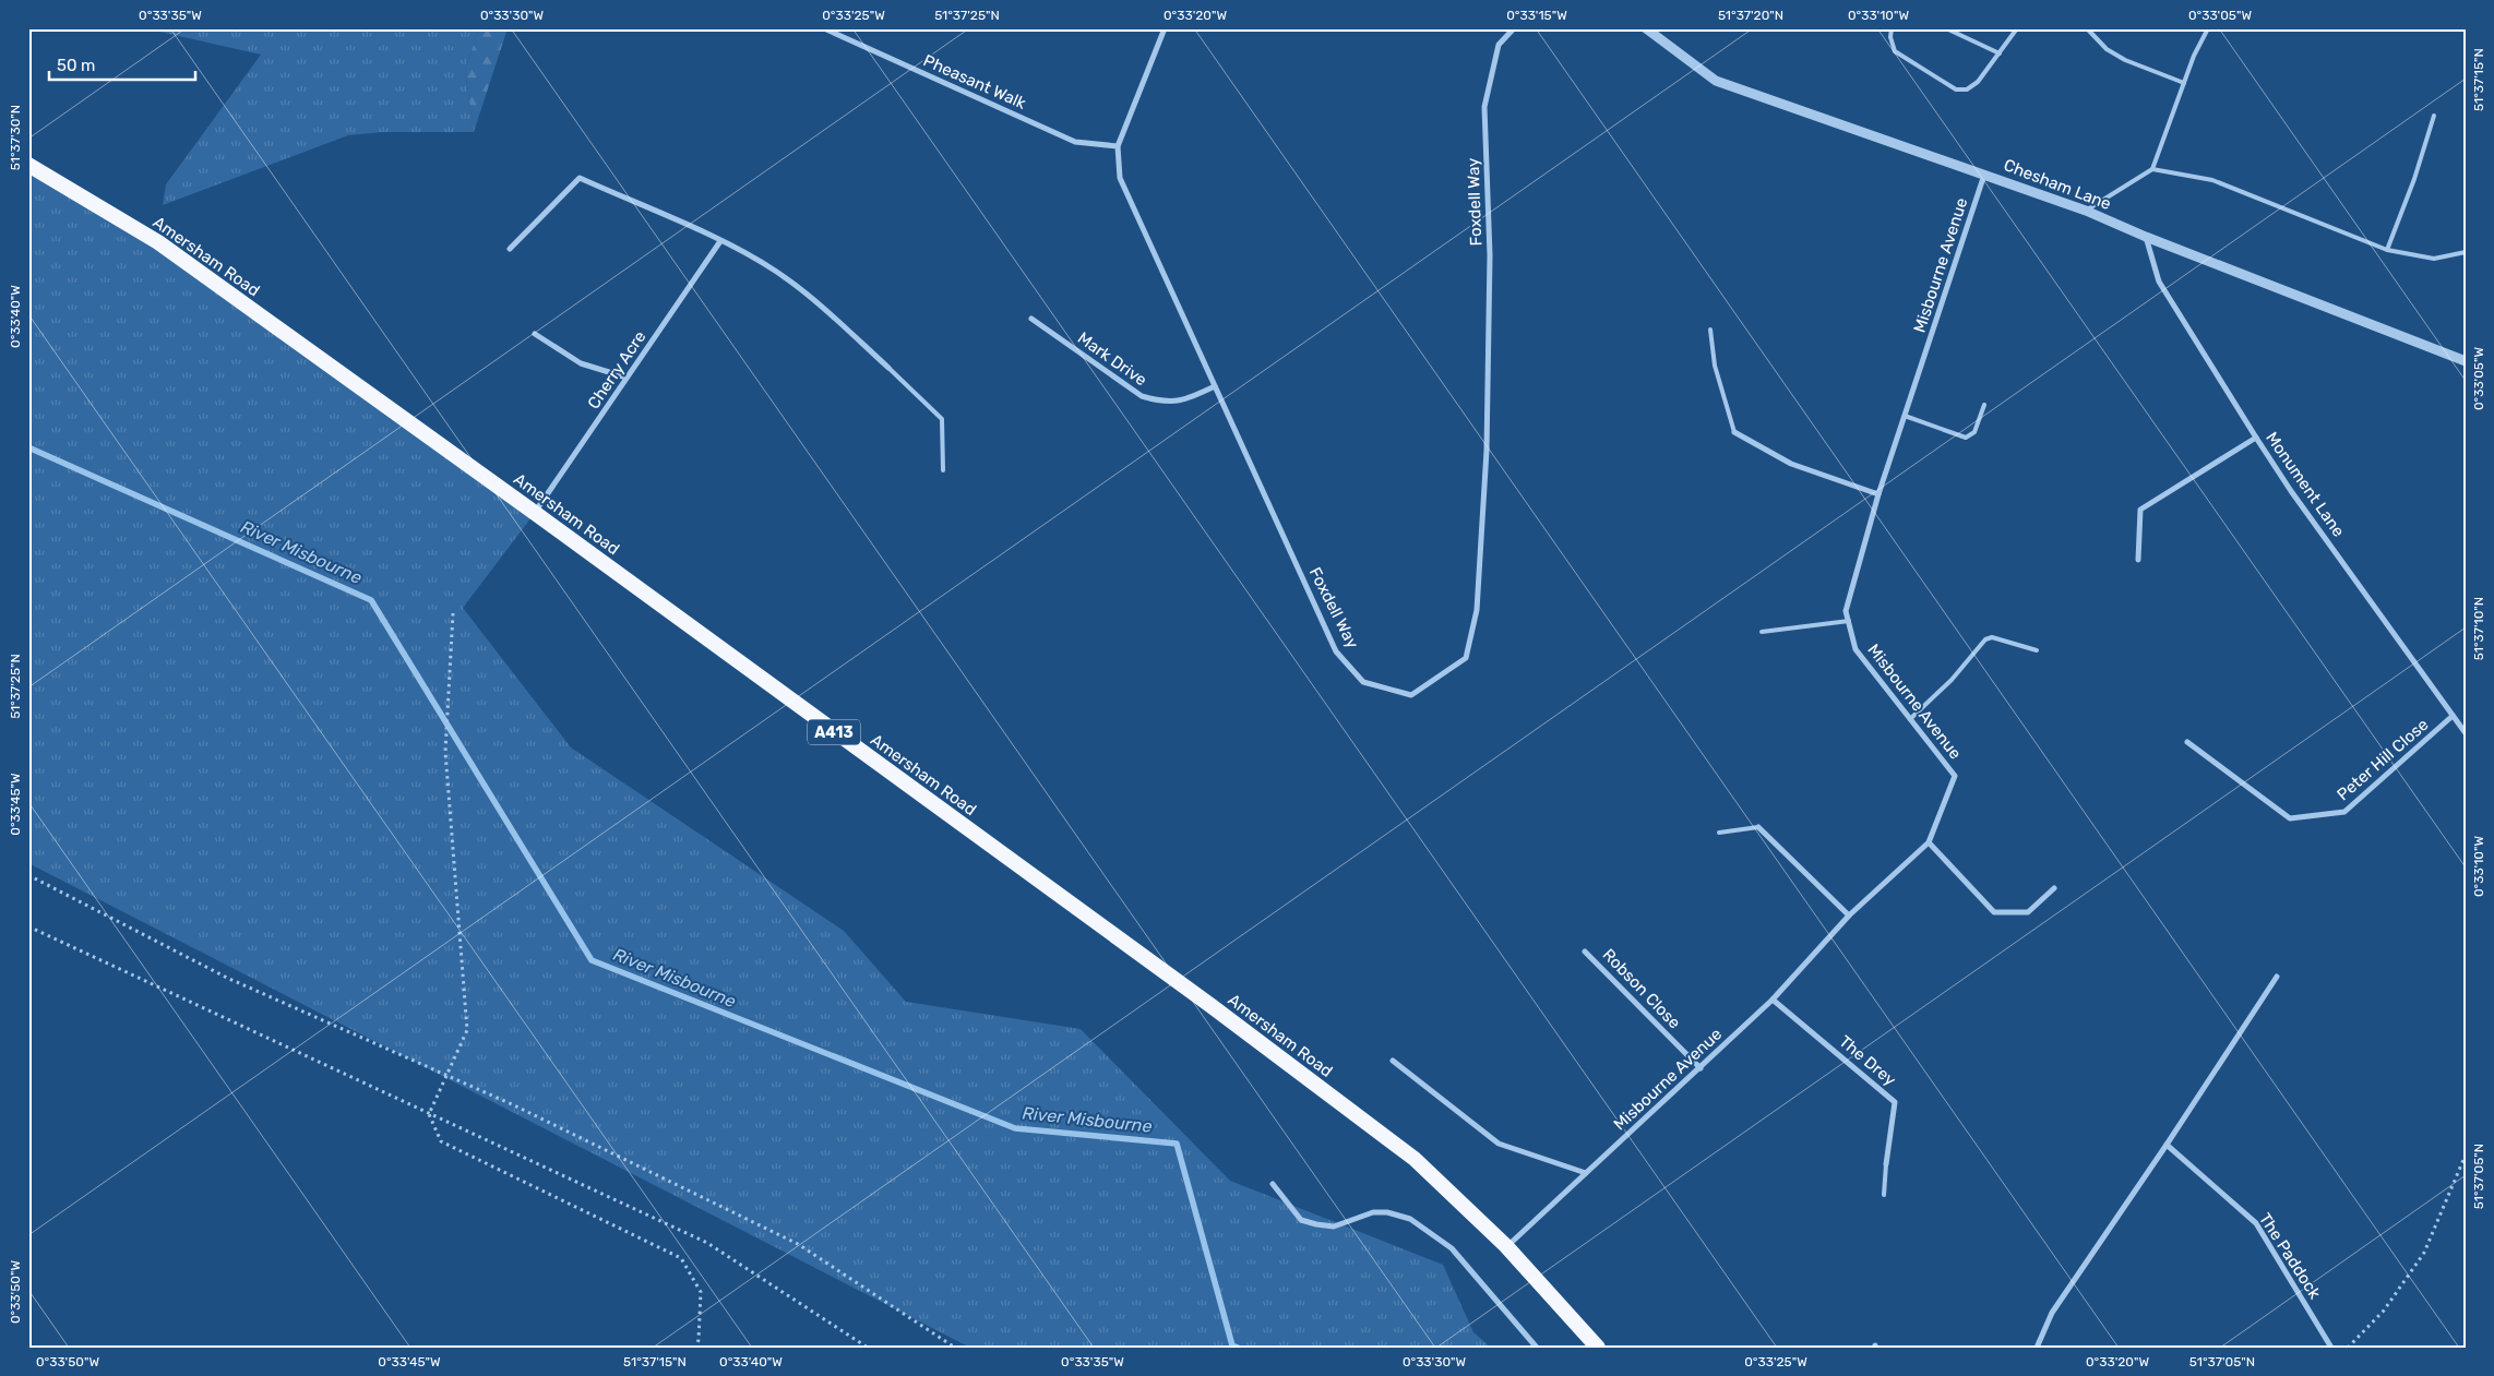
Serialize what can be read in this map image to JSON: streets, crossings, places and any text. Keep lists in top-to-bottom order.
{
  "streets": {
    "highway": ["Amersham Road", "A413"],
    "street": [
      "Pheasant Walk",
      "Chesham Lane",
      "Foxdell Way",
      "Misbourne Avenue",
      "Mark Drive",
      "Cherry Acre",
      "Monument Lane",
      "Peter Hill Close",
      "Robson Close",
      "The Drey",
      "The Paddock"
    ]
  },
  "crossings": [
    ["Pheasant Walk", "Foxdell Way"],
    ["Chesham Lane", "Misbourne Avenue"],
    ["Chesham Lane", "Monument Lane"],
    ["Foxdell Way", "Mark Drive"],
    ["Amersham Road", "Misbourne Avenue"],
    ["Amersham Road", "Cherry Acre"],
    ["Misbourne Avenue", "Robson Close"],
    ["Misbourne Avenue", "The Drey"],
    ["Monument Lane", "Peter Hill Close"]
  ],
  "water": ["River Misbourne"],
  "scale_bar": "50 m",
  "coordinates": [
    "0°33'35\"W",
    "0°33'30\"W",
    "0°33'25\"W",
    "51°37'25\"N",
    "0°33'20\"W",
    "0°33'15\"W",
    "51°37'20\"N",
    "0°33'10\"W",
    "0°33'05\"W",
    "51°37'15\"N",
    "51°37'30\"N",
    "0°33'40\"W",
    "51°37'10\"N",
    "0°33'45\"W",
    "51°37'05\"N",
    "0°33'50\"W"
  ]
}
